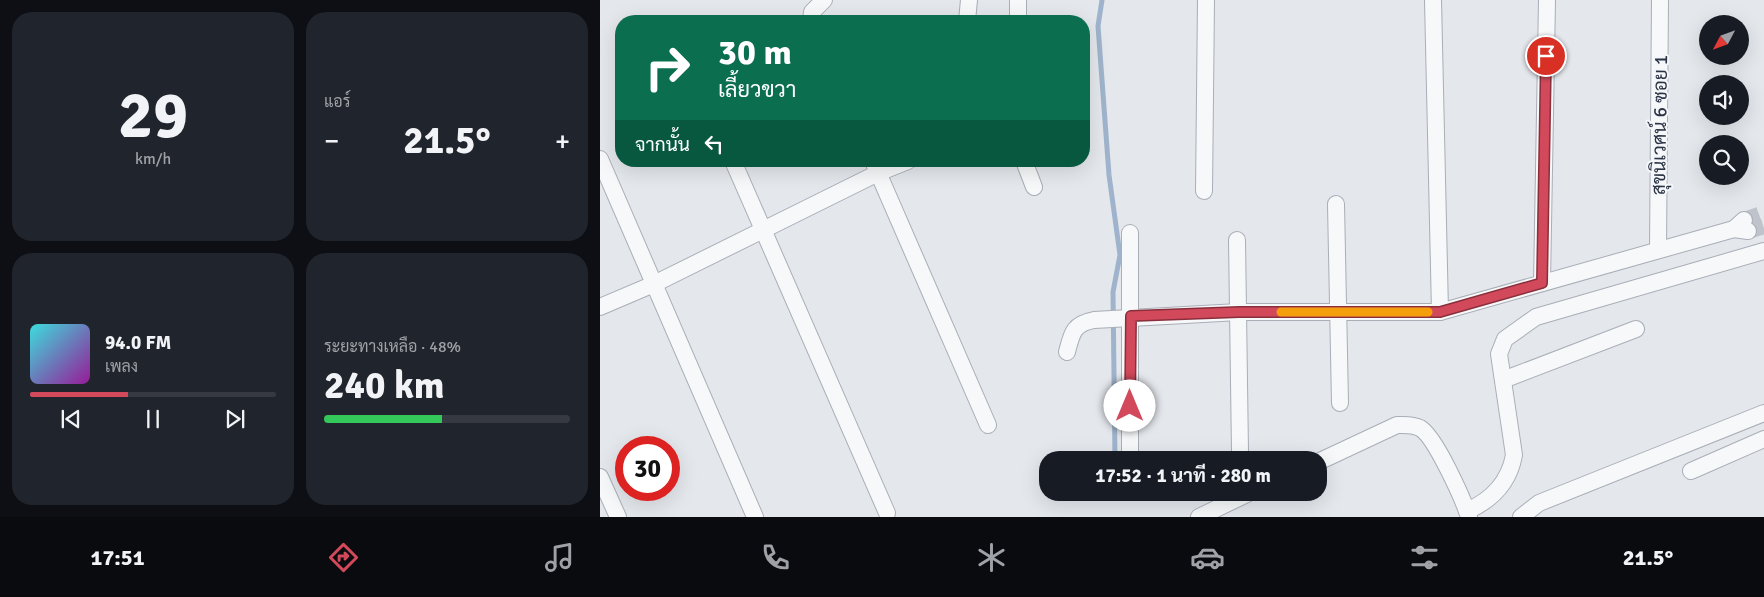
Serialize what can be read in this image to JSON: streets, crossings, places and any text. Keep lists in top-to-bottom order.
{
  "streets": {
    "street": ["สุขนิเวศน์ 6 ซอย 1"]
  },
  "north": "bottom left",
  "page": {
    "tile": [
      ["29", "km/h"],
      "แอร์",
      ["ระยะทางเหลือ · 48%", "240 km"]
    ],
    "turn": ["30 m", "เลี้ยวขวา"],
    "heat": ["−", "21.5°", "+"],
    "then": "จากนั้น",
    "song": ["94.0 FM", "เพลง"],
    "limit": "30",
    "trip": "17:52 · 1 นาที · 280 m",
    "tabs": ["17:51", "21.5°"]
  }
}
